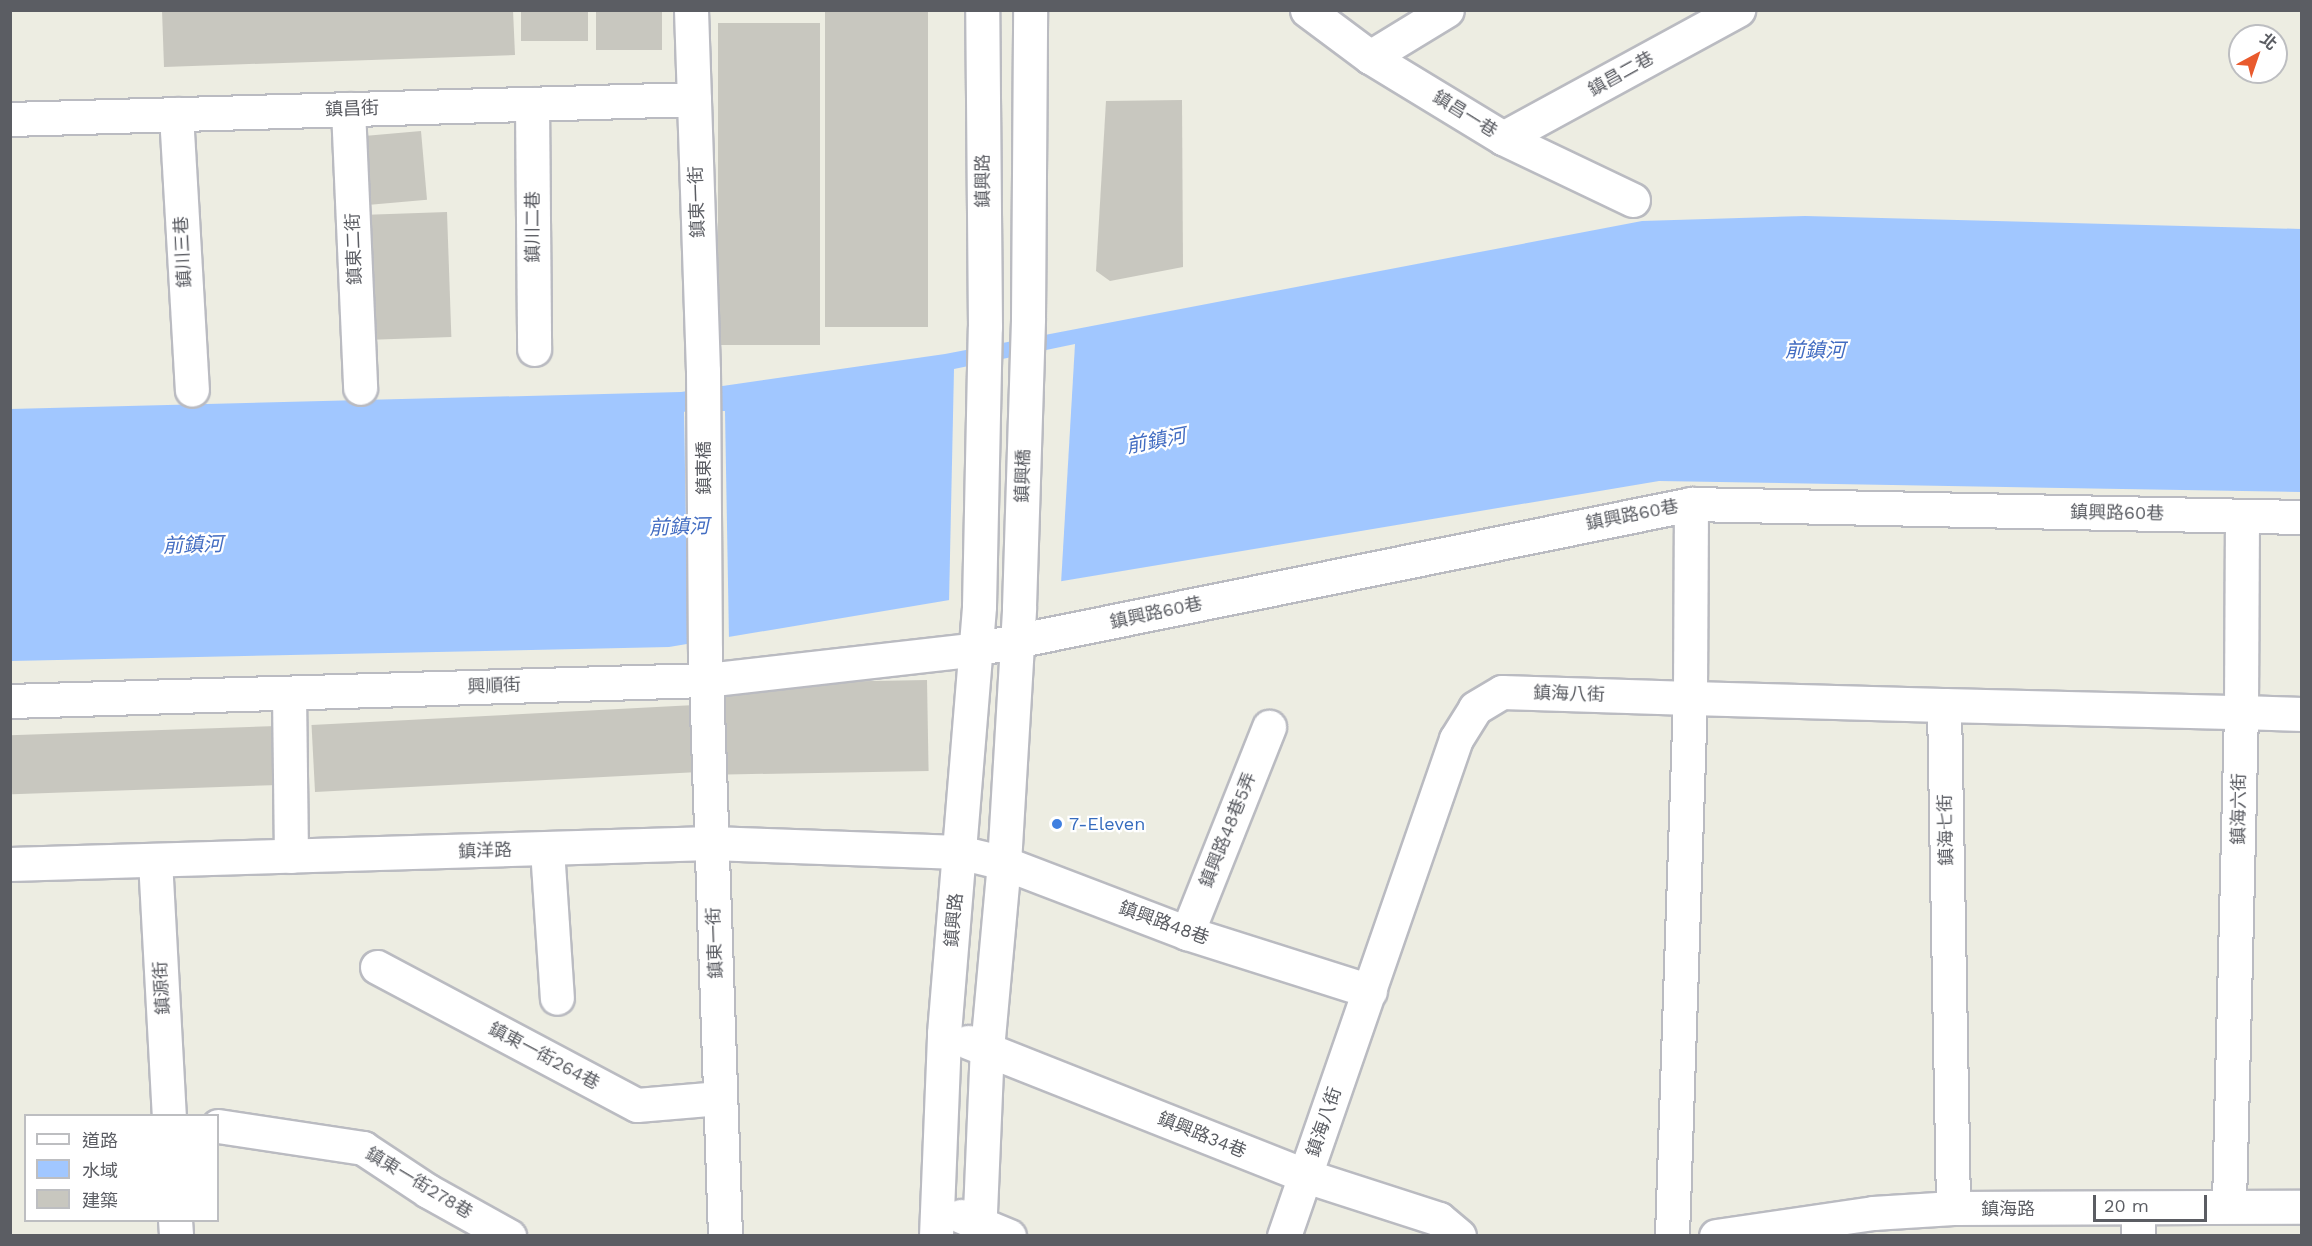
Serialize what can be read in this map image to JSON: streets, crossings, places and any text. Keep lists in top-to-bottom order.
{
  "streets": {
    "street": [
      "鎮昌二巷",
      "鎮昌街",
      "鎮昌一巷",
      "鎮興路",
      "鎮東一街",
      "鎮川二巷",
      "鎮東二街",
      "鎮川三巷",
      "鎮東橋",
      "鎮興橋",
      "鎮興路60巷",
      "興順街",
      "鎮海八街",
      "鎮海六街",
      "鎮興路48巷5弄",
      "鎮海七街",
      "鎮洋路",
      "鎮興路48巷",
      "鎮源街",
      "鎮東一街264巷",
      "鎮興路34巷",
      "鎮東一街278巷",
      "鎮海路"
    ]
  },
  "crossings": [
    ["鎮昌二巷", "鎮昌一巷"],
    ["鎮昌街", "鎮東一街"],
    ["鎮昌街", "鎮川二巷"],
    ["鎮昌街", "鎮東二街"],
    ["鎮昌街", "鎮川三巷"],
    ["鎮興路", "鎮興路60巷"],
    ["鎮興路", "興順街"],
    ["鎮興路", "鎮洋路"],
    ["鎮興路", "鎮興路48巷"],
    ["鎮興路", "鎮興路34巷"],
    ["鎮東一街", "鎮東橋"],
    ["鎮東一街", "興順街"],
    ["鎮東一街", "鎮洋路"],
    ["鎮東一街", "鎮東一街264巷"],
    ["鎮東橋", "興順街"],
    ["鎮興橋", "鎮興路60巷"],
    ["鎮興路60巷", "興順街"],
    ["鎮興路60巷", "鎮海六街"],
    ["鎮海八街", "鎮興路48巷"],
    ["鎮海八街", "鎮興路34巷"],
    ["鎮海六街", "鎮海路"],
    ["鎮興路48巷5弄", "鎮興路48巷"],
    ["鎮海七街", "鎮海路"],
    ["鎮洋路", "鎮興路48巷"],
    ["鎮洋路", "鎮源街"]
  ],
  "water": ["前鎮河"],
  "places": ["7-Eleven"],
  "legend": ["道路", "水域", "建築"],
  "scale_bar": "20 m",
  "north": "top right"
}
